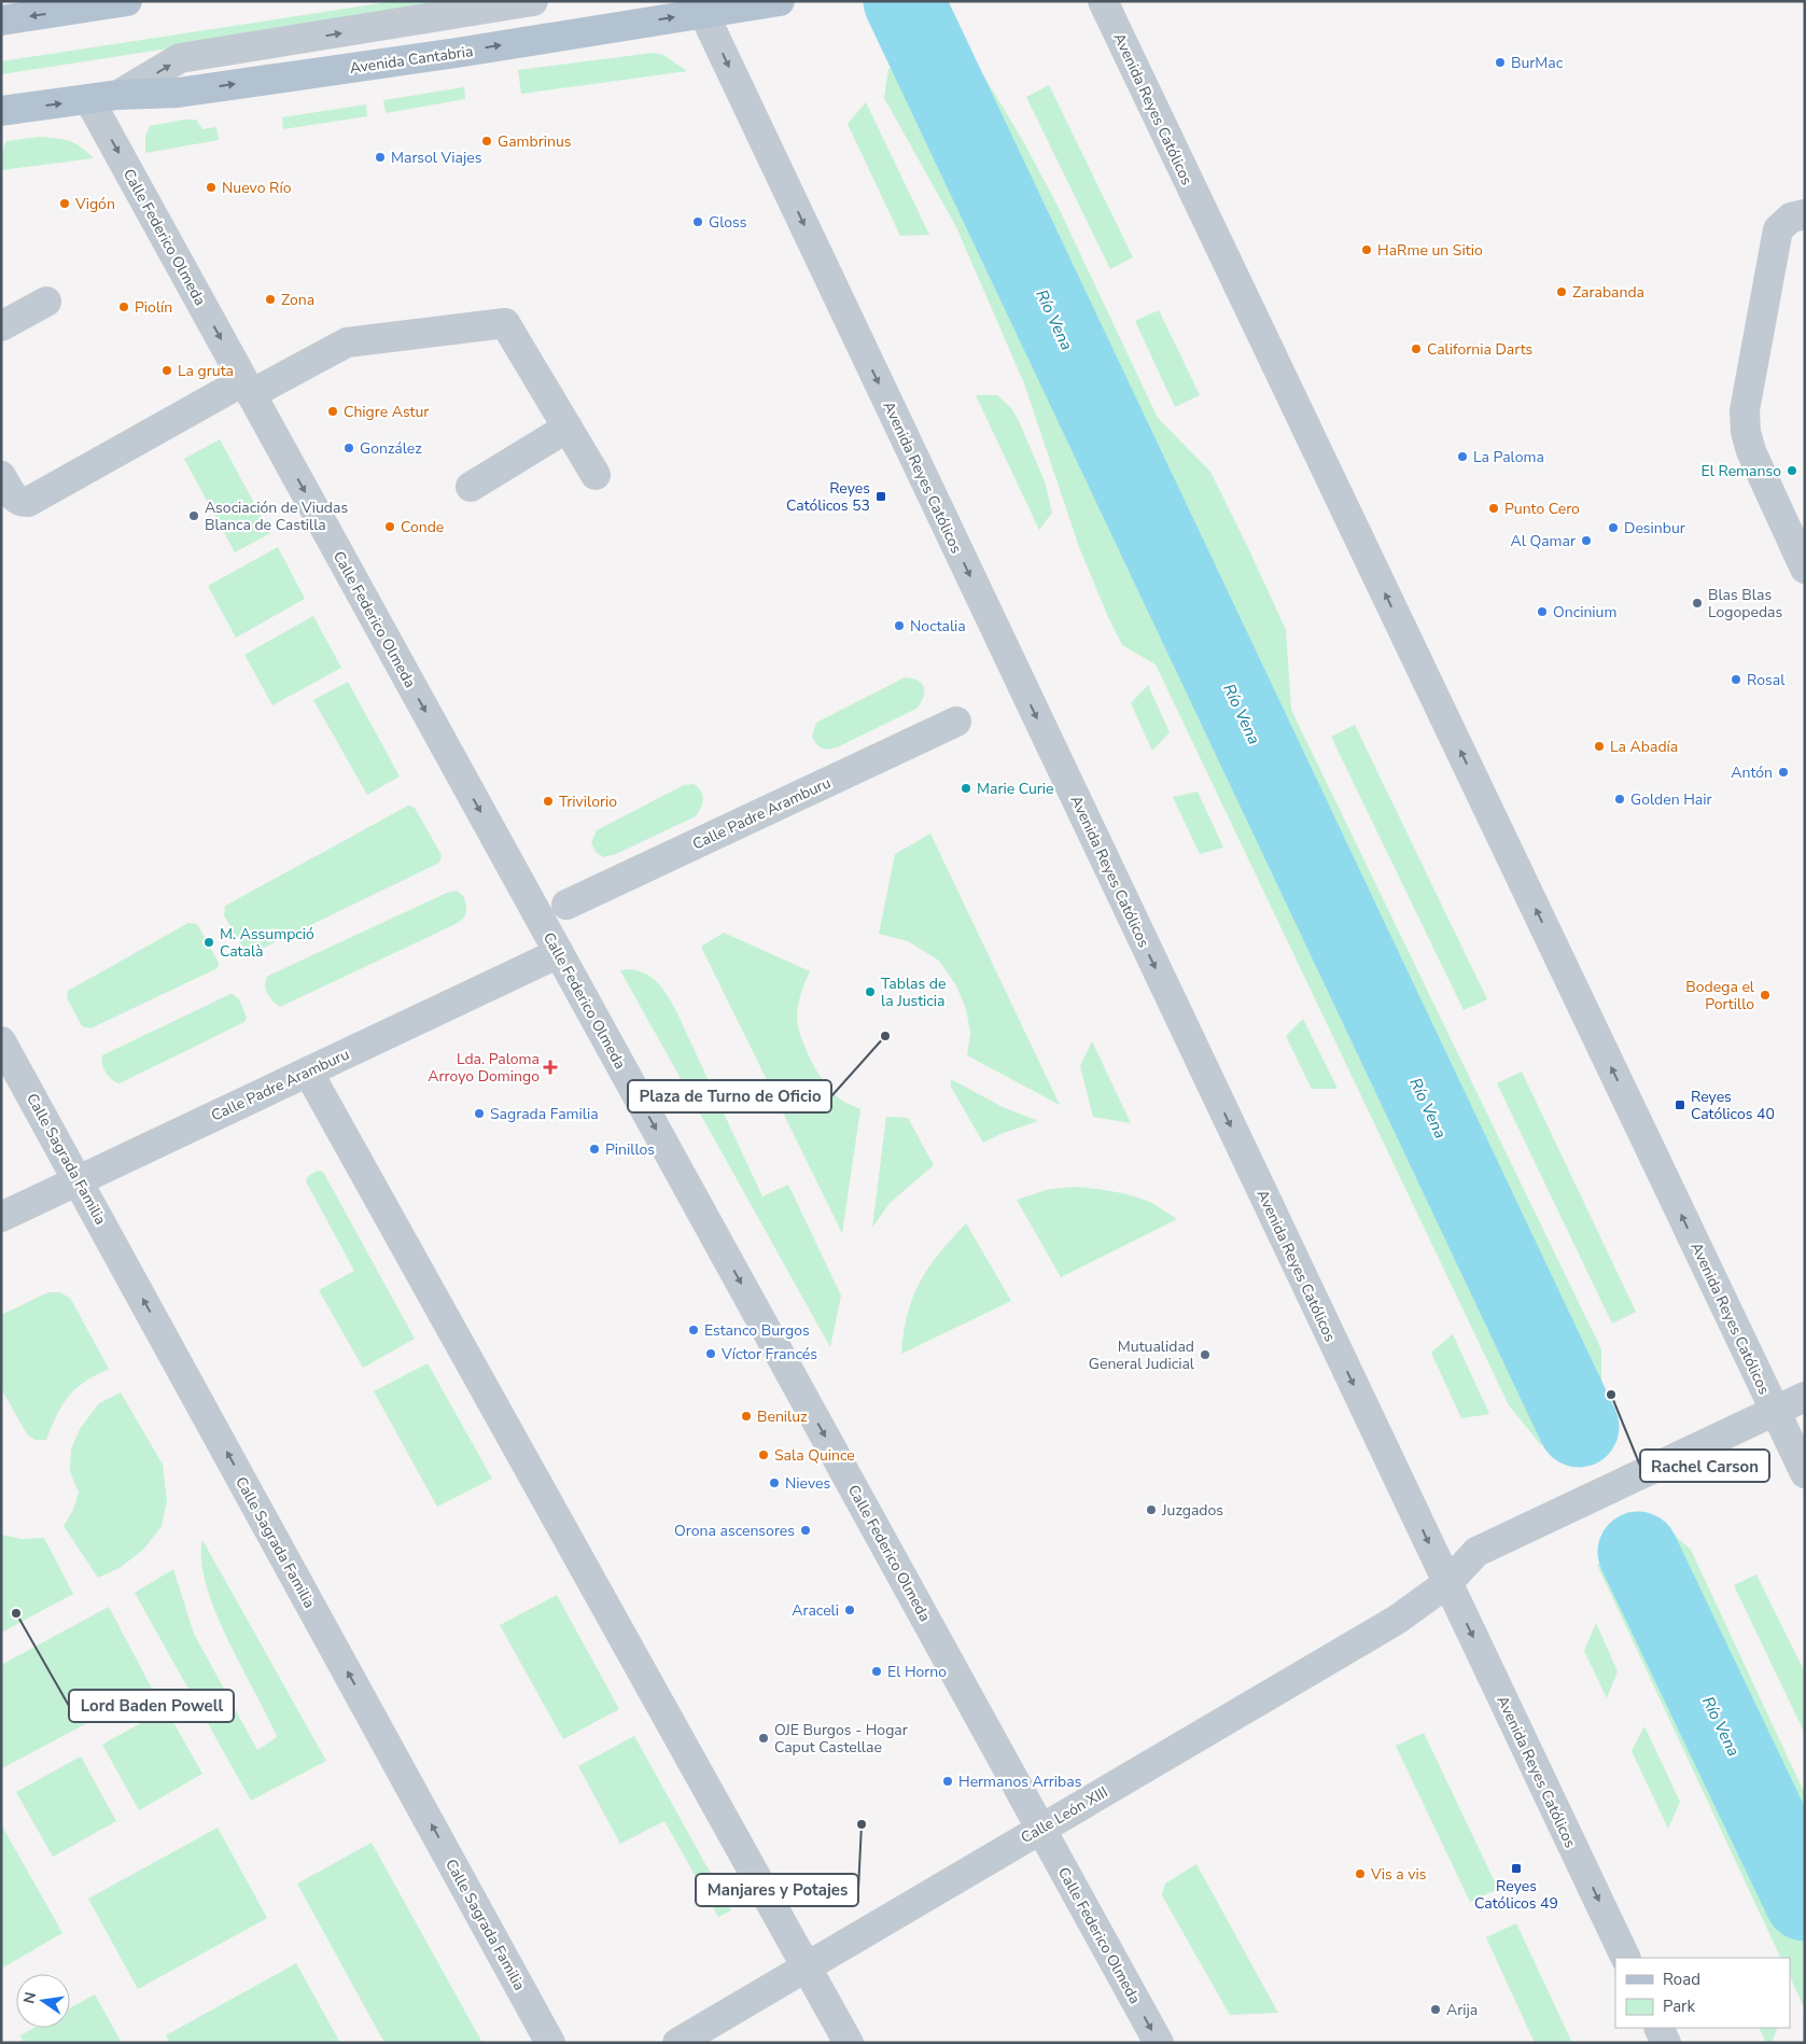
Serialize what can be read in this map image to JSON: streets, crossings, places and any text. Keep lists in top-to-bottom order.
{
  "streets": {
    "main road": ["Avenida Cantabria"],
    "street": [
      "Avenida Reyes Católicos",
      "Calle Federico Olmeda",
      "Calle Padre Aramburu",
      "Calle Sagrada Familia",
      "Calle León XIII"
    ]
  },
  "crossings": [
    ["Avenida Cantabria", "Avenida Reyes Católicos"],
    ["Avenida Cantabria", "Calle Federico Olmeda"],
    ["Avenida Reyes Católicos", "Calle León XIII"],
    ["Calle Federico Olmeda", "Calle Padre Aramburu"],
    ["Calle Federico Olmeda", "Calle León XIII"],
    ["Calle Padre Aramburu", "Calle Sagrada Familia"]
  ],
  "one_way": ["Avenida Cantabria", "Calle Federico Olmeda"],
  "water": ["Río Vena"],
  "places": {
    "other": [
      "BurMac",
      "Gambrinus",
      "Marsol Viajes",
      "Nuevo Río",
      "Vigón",
      "Gloss",
      "HaRme un Sitio",
      "Zarabanda",
      "Zona",
      "Piolín",
      "California Darts",
      "La gruta",
      "Chigre Astur",
      "González",
      "La Paloma",
      "El Remanso",
      "Punto Cero",
      "Asociación de Viudas Blanca de Castilla",
      "Conde",
      "Desinbur",
      "Al Qamar",
      "Blas Blas Logopedas",
      "Oncinium",
      "Noctalia",
      "Rosal",
      "La Abadía",
      "Antón",
      "Marie Curie",
      "Golden Hair",
      "Trivilorio",
      "M. Assumpció Català",
      "Tablas de la Justicia",
      "Bodega el Portillo",
      "Plaza de Turno de Oficio",
      "Sagrada Familia",
      "Pinillos",
      "Estanco Burgos",
      "Víctor Francés",
      "Mutualidad General Judicial",
      "Rachel Carson",
      "Beniluz",
      "Sala Quince",
      "Nieves",
      "Juzgados",
      "Orona ascensores",
      "Araceli",
      "Lord Baden Powell",
      "El Horno",
      "OJE Burgos - Hogar Caput Castellae",
      "Hermanos Arribas",
      "Manjares y Potajes",
      "Vis a vis",
      "Arija"
    ],
    "transit": ["Reyes Católicos 53", "Reyes Católicos 40", "Reyes Católicos 49"],
    "health": ["Lda. Paloma Arroyo Domingo"]
  },
  "legend": ["Road", "Park"],
  "north": "left"
}
